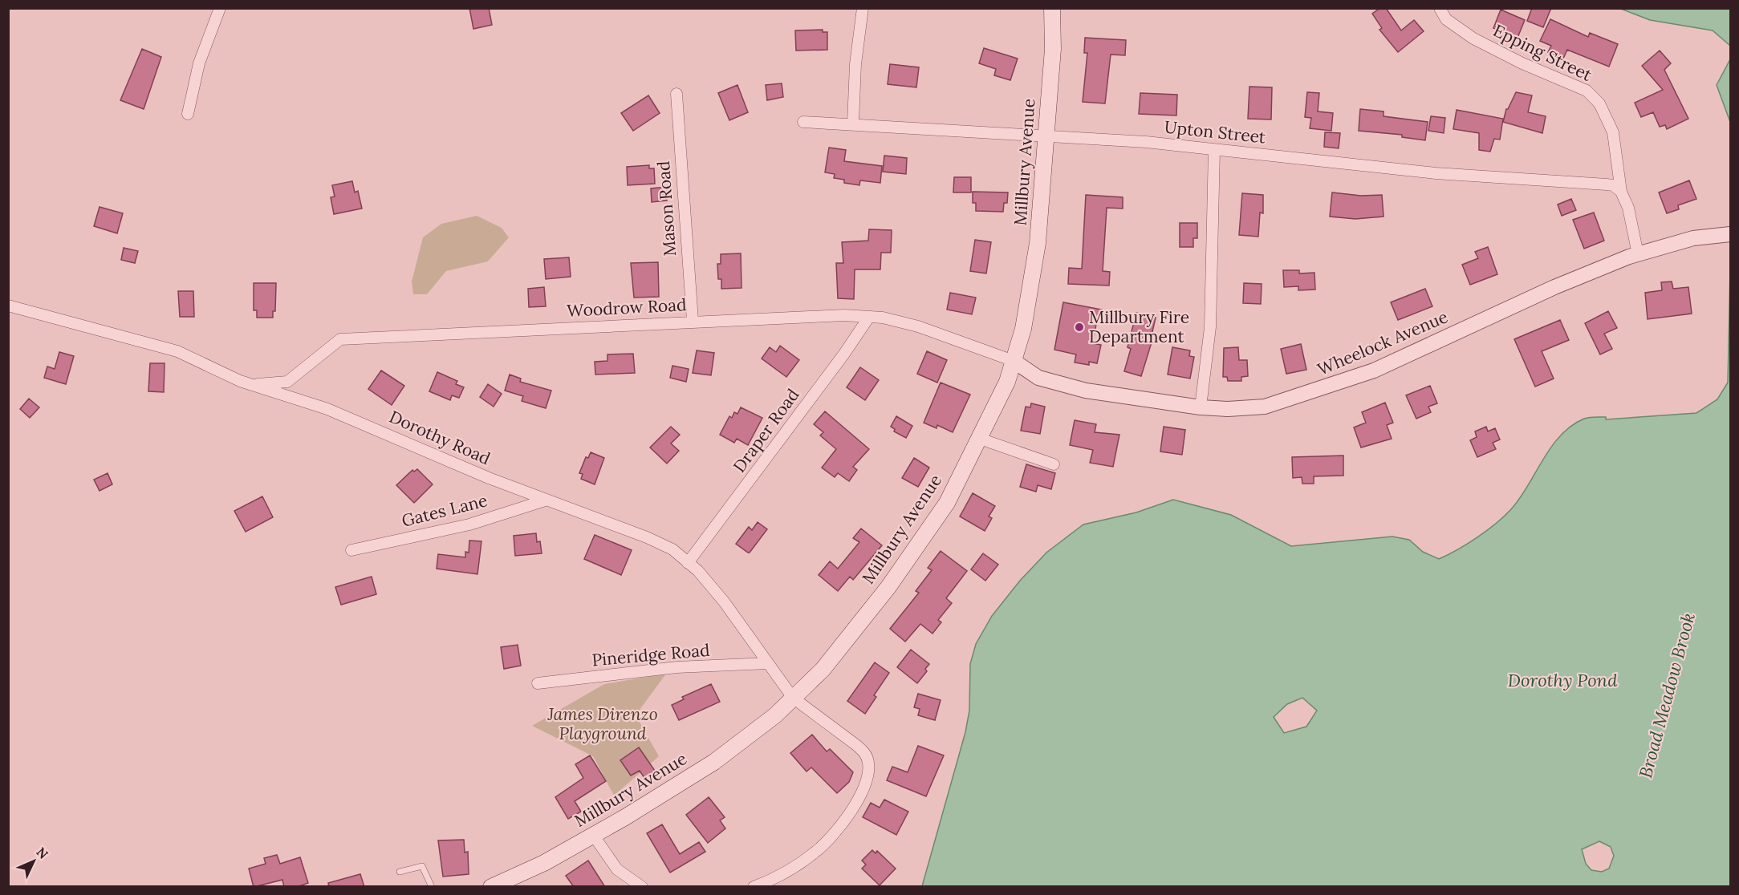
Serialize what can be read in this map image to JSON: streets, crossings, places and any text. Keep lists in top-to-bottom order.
{
  "streets": {
    "main road": ["Millbury Avenue"],
    "street": [
      "Epping Street",
      "Upton Street",
      "Mason Road",
      "Woodrow Road",
      "Wheelock Avenue",
      "Draper Road",
      "Dorothy Road",
      "Gates Lane",
      "Pineridge Road"
    ]
  },
  "crossings": [
    ["Epping Street", "Upton Street"],
    ["Epping Street", "Wheelock Avenue"],
    ["Upton Street", "Millbury Avenue"],
    ["Millbury Avenue", "Woodrow Road"],
    ["Millbury Avenue", "Wheelock Avenue"],
    ["Millbury Avenue", "Dorothy Road"],
    ["Mason Road", "Woodrow Road"],
    ["Woodrow Road", "Wheelock Avenue"],
    ["Woodrow Road", "Draper Road"],
    ["Woodrow Road", "Dorothy Road"],
    ["Draper Road", "Dorothy Road"],
    ["Dorothy Road", "Gates Lane"],
    ["Dorothy Road", "Pineridge Road"]
  ],
  "water": ["Dorothy Pond", "Broad Meadow Brook"],
  "parks": ["James Direnzo Playground"],
  "places": ["Millbury Fire Department"],
  "north": "top right"
}
